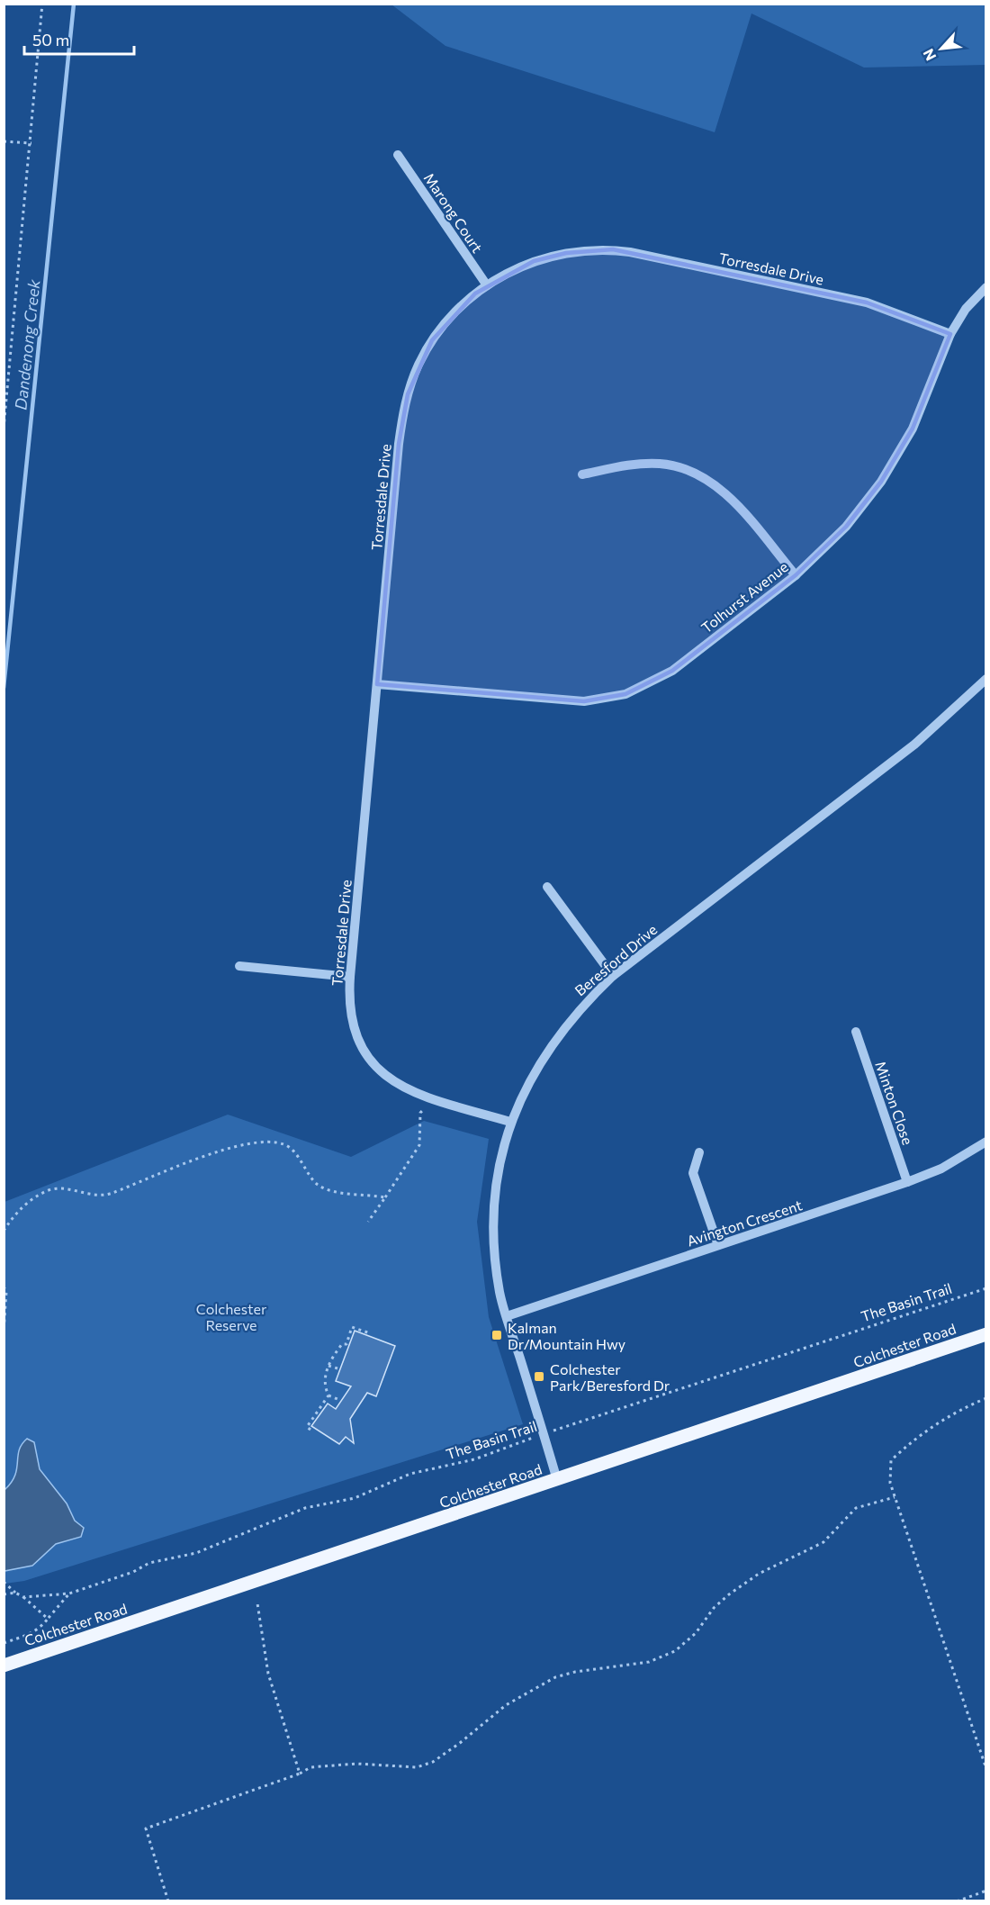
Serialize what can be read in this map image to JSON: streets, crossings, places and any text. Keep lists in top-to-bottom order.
{
  "streets": {
    "main road": ["Colchester Road"],
    "street": [
      "Marong Court",
      "Torresdale Drive",
      "Tolhurst Avenue",
      "Beresford Drive",
      "Minton Close",
      "Avington Crescent"
    ],
    "path": ["The Basin Trail"]
  },
  "crossings": [
    ["Marong Court", "Torresdale Drive"],
    ["Torresdale Drive", "Tolhurst Avenue"],
    ["Torresdale Drive", "Beresford Drive"],
    ["Beresford Drive", "Avington Crescent"],
    ["Beresford Drive", "The Basin Trail"],
    ["Beresford Drive", "Colchester Road"],
    ["Minton Close", "Avington Crescent"]
  ],
  "water": ["Dandenong Creek"],
  "parks": ["Colchester Reserve"],
  "places": {
    "transit": ["Kalman Dr/Mountain Hwy", "Colchester Park/Beresford Dr"]
  },
  "scale_bar": "50 m",
  "north": "bottom left"
}
